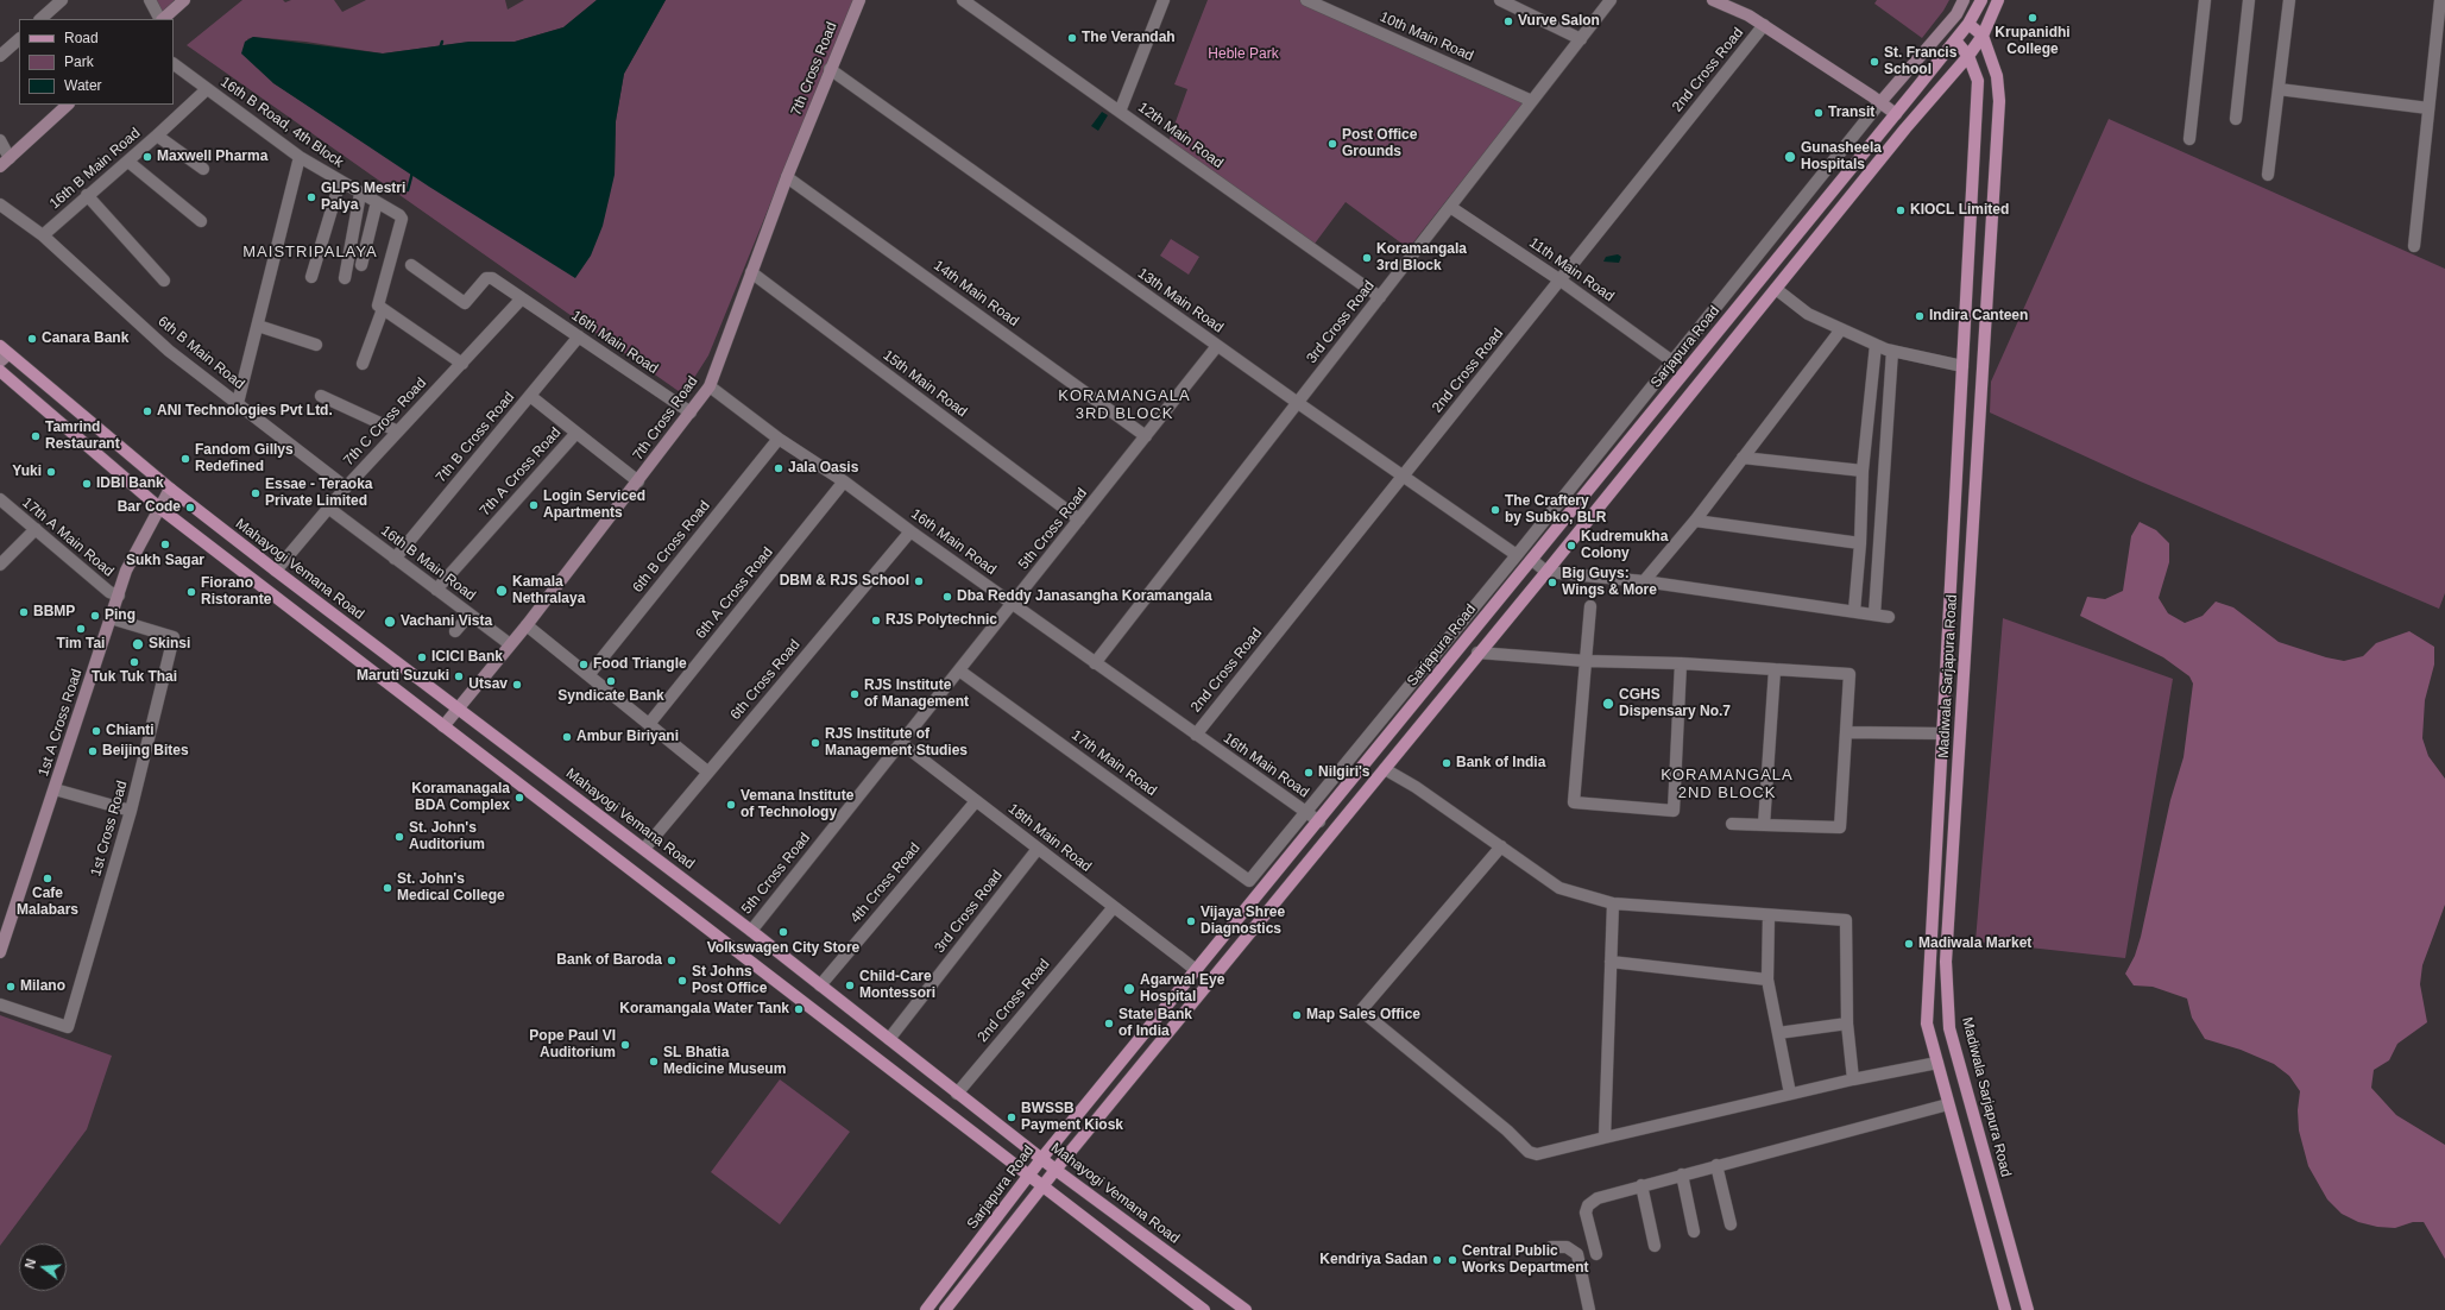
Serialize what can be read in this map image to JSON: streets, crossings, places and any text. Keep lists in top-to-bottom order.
{
  "streets": {
    "main road": ["Sarjapura Road", "Mahayogi Vemana Road", "Madiwala Sarjapura Road"],
    "street": [
      "10th Main Road",
      "7th Cross Road",
      "2nd Cross Road",
      "16th B Road, 4th Block",
      "12th Main Road",
      "16th B Main Road",
      "11th Main Road",
      "14th Main Road",
      "13th Main Road",
      "3rd Cross Road",
      "16th Main Road",
      "6th B Main Road",
      "15th Main Road",
      "7th C Cross Road",
      "7th B Cross Road",
      "7th A Cross Road",
      "5th Cross Road",
      "17th A Main Road",
      "6th B Cross Road",
      "6th A Cross Road",
      "6th Cross Road",
      "1st A Cross Road",
      "17th Main Road",
      "1st Cross Road",
      "18th Main Road",
      "4th Cross Road"
    ]
  },
  "crossings": [
    ["10th Main Road", "3rd Cross Road"],
    ["7th Cross Road", "16th B Main Road"],
    ["7th Cross Road", "14th Main Road"],
    ["7th Cross Road", "13th Main Road"],
    ["7th Cross Road", "16th Main Road"],
    ["7th Cross Road", "15th Main Road"],
    ["7th Cross Road", "7th A Cross Road"],
    ["7th Cross Road", "Mahayogi Vemana Road"],
    ["2nd Cross Road", "11th Main Road"],
    ["2nd Cross Road", "13th Main Road"],
    ["2nd Cross Road", "16th Main Road"],
    ["2nd Cross Road", "Mahayogi Vemana Road"],
    ["2nd Cross Road", "18th Main Road"],
    ["16th B Road, 4th Block", "16th B Main Road"],
    ["12th Main Road", "3rd Cross Road"],
    ["16th B Main Road", "6th B Main Road"],
    ["16th B Main Road", "7th C Cross Road"],
    ["16th B Main Road", "7th B Cross Road"],
    ["16th B Main Road", "7th A Cross Road"],
    ["11th Main Road", "3rd Cross Road"],
    ["11th Main Road", "Sarjapura Road"],
    ["14th Main Road", "5th Cross Road"],
    ["13th Main Road", "3rd Cross Road"],
    ["13th Main Road", "Sarjapura Road"],
    ["13th Main Road", "5th Cross Road"],
    ["3rd Cross Road", "16th Main Road"],
    ["3rd Cross Road", "Mahayogi Vemana Road"],
    ["3rd Cross Road", "18th Main Road"],
    ["16th Main Road", "Sarjapura Road"],
    ["16th Main Road", "7th C Cross Road"],
    ["16th Main Road", "7th B Cross Road"],
    ["16th Main Road", "5th Cross Road"],
    ["16th Main Road", "6th B Cross Road"],
    ["16th Main Road", "6th A Cross Road"],
    ["16th Main Road", "6th Cross Road"],
    ["Sarjapura Road", "Mahayogi Vemana Road"],
    ["Sarjapura Road", "Madiwala Sarjapura Road"],
    ["Sarjapura Road", "17th Main Road"],
    ["Sarjapura Road", "18th Main Road"],
    ["6th B Main Road", "7th C Cross Road"],
    ["15th Main Road", "5th Cross Road"],
    ["7th C Cross Road", "Mahayogi Vemana Road"],
    ["5th Cross Road", "Mahayogi Vemana Road"],
    ["5th Cross Road", "17th Main Road"],
    ["5th Cross Road", "18th Main Road"],
    ["17th A Main Road", "1st A Cross Road"],
    ["Mahayogi Vemana Road", "6th Cross Road"],
    ["Mahayogi Vemana Road", "4th Cross Road"],
    ["1st A Cross Road", "1st Cross Road"],
    ["18th Main Road", "4th Cross Road"]
  ],
  "districts": ["MAISTRIPALAYA", "KORAMANGALA 3RD BLOCK", "KORAMANGALA 2ND BLOCK"],
  "parks": ["Heble Park"],
  "places": [
    "Krupanidhi College",
    "Vurve Salon",
    "The Verandah",
    "St. Francis School",
    "Transit",
    "Post Office Grounds",
    "Maxwell Pharma",
    "Gunasheela Hospitals",
    "GLPS Mestri Palya",
    "KIOCL Limited",
    "Koramangala 3rd Block",
    "Indira Canteen",
    "Canara Bank",
    "ANI Technologies Pvt Ltd.",
    "Tamrind Restaurant",
    "Fandom Gillys Redefined",
    "Jala Oasis",
    "Yuki",
    "IDBI Bank",
    "Essae - Teraoka Private Limited",
    "Login Serviced Apartments",
    "Bar Code",
    "The Craftery by Subko, BLR",
    "Sukh Sagar",
    "Kudremukha Colony",
    "DBM & RJS School",
    "Big Guys: Wings & More",
    "Kamala Nethralaya",
    "Fiorano Ristorante",
    "Dba Reddy Janasangha Koramangala",
    "BBMP",
    "Ping",
    "RJS Polytechnic",
    "Vachani Vista",
    "Tim Tai",
    "Skinsi",
    "ICICI Bank",
    "Tuk Tuk Thai",
    "Food Triangle",
    "Maruti Suzuki",
    "Syndicate Bank",
    "Utsav",
    "RJS Institute of Management",
    "CGHS Dispensary No.7",
    "Chianti",
    "Ambur Biriyani",
    "RJS Institute of Management Studies",
    "Beijing Bites",
    "Bank of India",
    "Nilgiri's",
    "Koramanagala BDA Complex",
    "Vemana Institute of Technology",
    "St. John's Auditorium",
    "Cafe Malabars",
    "St. John's Medical College",
    "Vijaya Shree Diagnostics",
    "Volkswagen City Store",
    "Madiwala Market",
    "Bank of Baroda",
    "St Johns Post Office",
    "Child-Care Montessori",
    "Milano",
    "Agarwal Eye Hospital",
    "Koramangala Water Tank",
    "Map Sales Office",
    "State Bank of India",
    "Pope Paul VI Auditorium",
    "SL Bhatia Medicine Museum",
    "BWSSB Payment Kiosk",
    "Kendriya Sadan",
    "Central Public Works Department"
  ],
  "legend": ["Road", "Park", "Water"],
  "north": "left"
}
